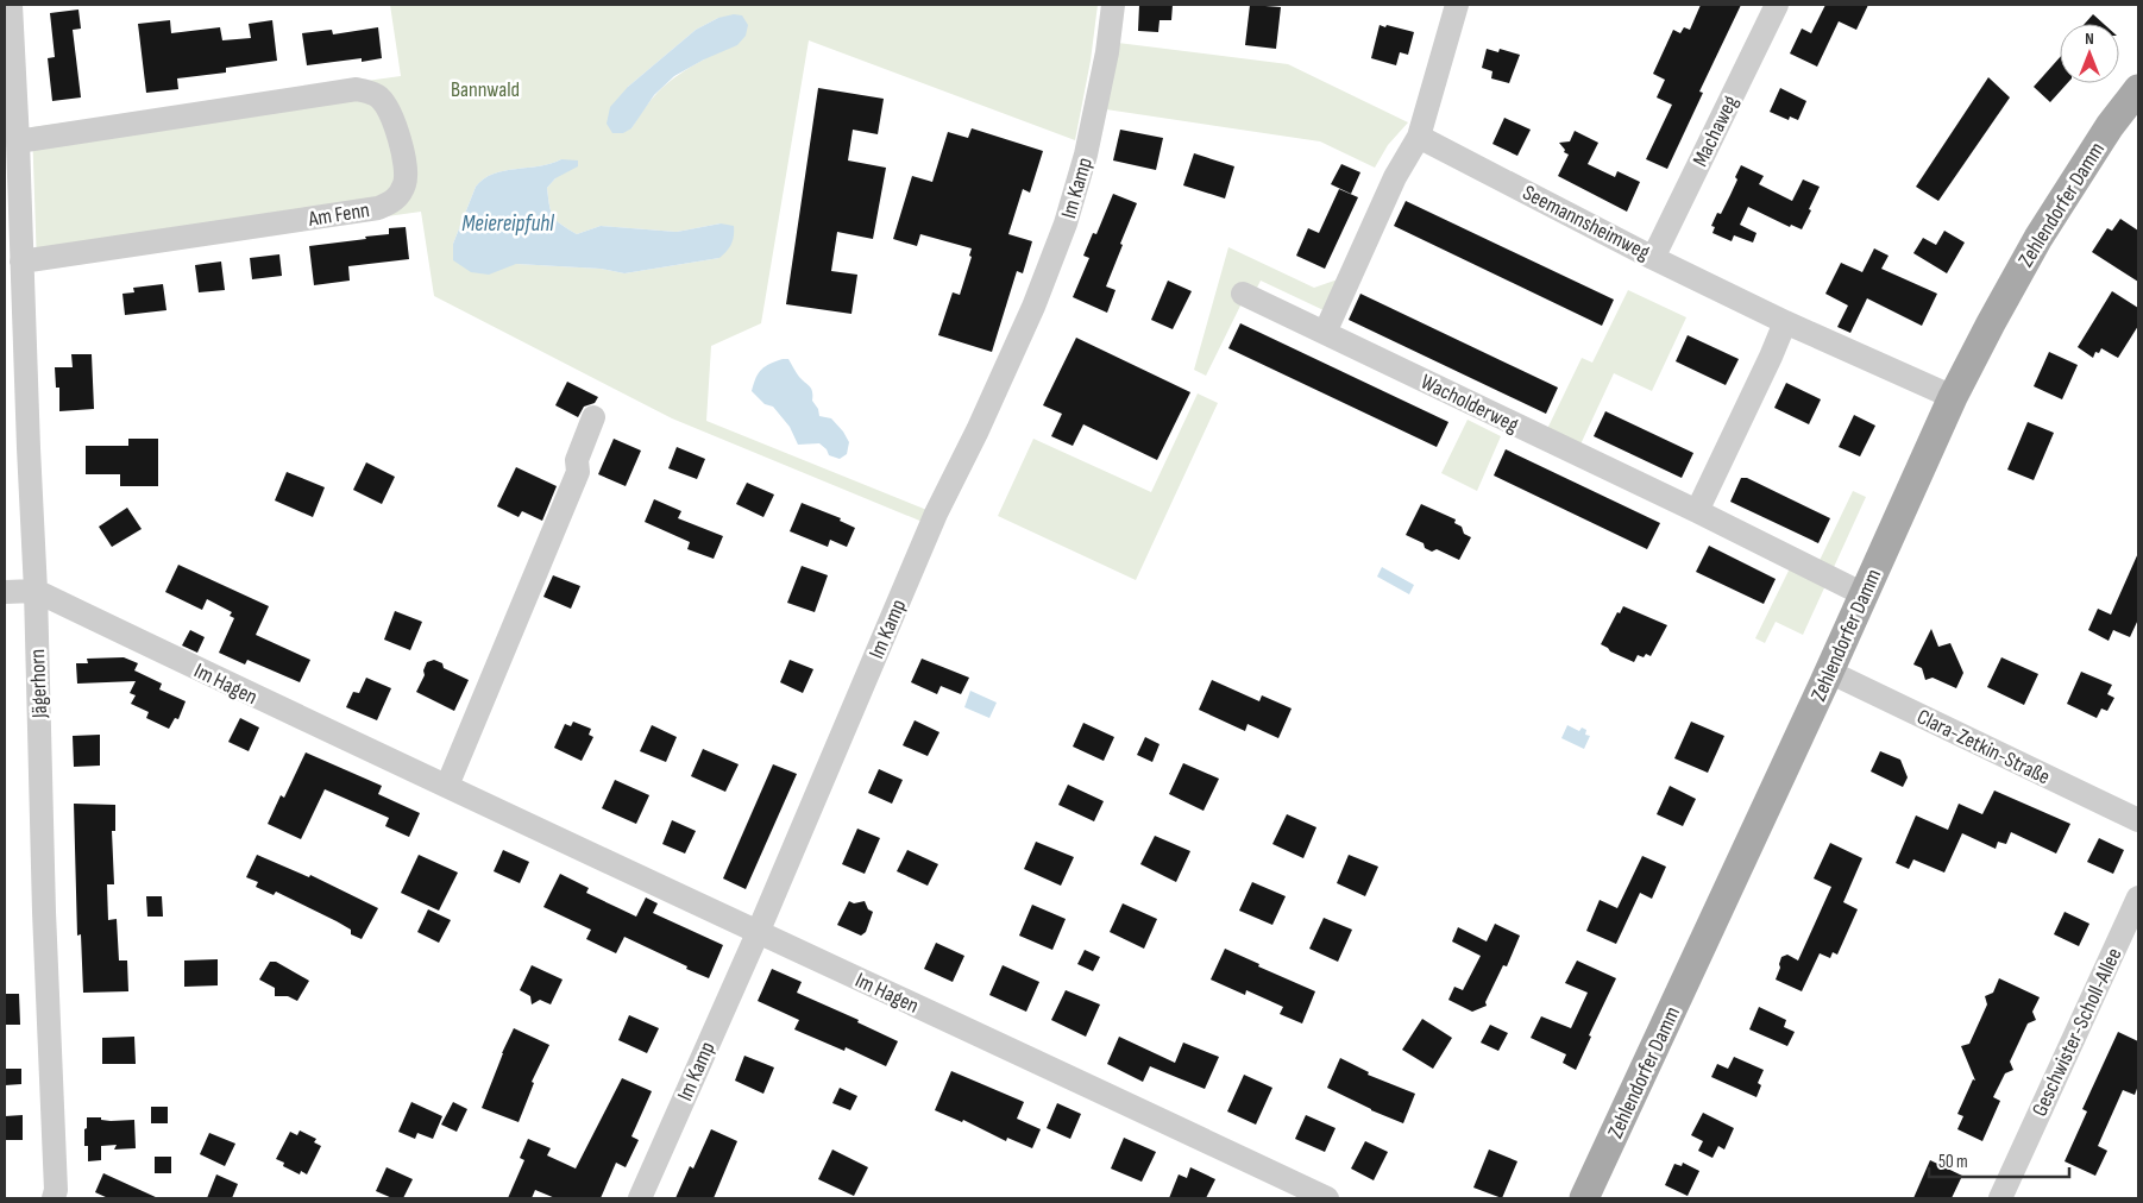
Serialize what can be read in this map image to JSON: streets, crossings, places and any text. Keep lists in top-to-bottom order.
{
  "streets": {
    "main road": ["Zehlendorfer Damm"],
    "street": [
      "Machaweg",
      "Im Kamp",
      "Am Fenn",
      "Seemannsheimweg",
      "Wacholderweg",
      "Jägerhorn",
      "Im Hagen",
      "Clara-Zetkin-Straße",
      "Geschwister-Scholl-Allee"
    ]
  },
  "crossings": [
    ["Machaweg", "Seemannsheimweg"],
    ["Im Kamp", "Im Hagen"],
    ["Zehlendorfer Damm", "Seemannsheimweg"],
    ["Zehlendorfer Damm", "Wacholderweg"],
    ["Zehlendorfer Damm", "Clara-Zetkin-Straße"],
    ["Am Fenn", "Jägerhorn"],
    ["Jägerhorn", "Im Hagen"]
  ],
  "water": ["Meiereipfuhl"],
  "parks": ["Bannwald"],
  "scale_bar": "50 m",
  "north": "top"
}
